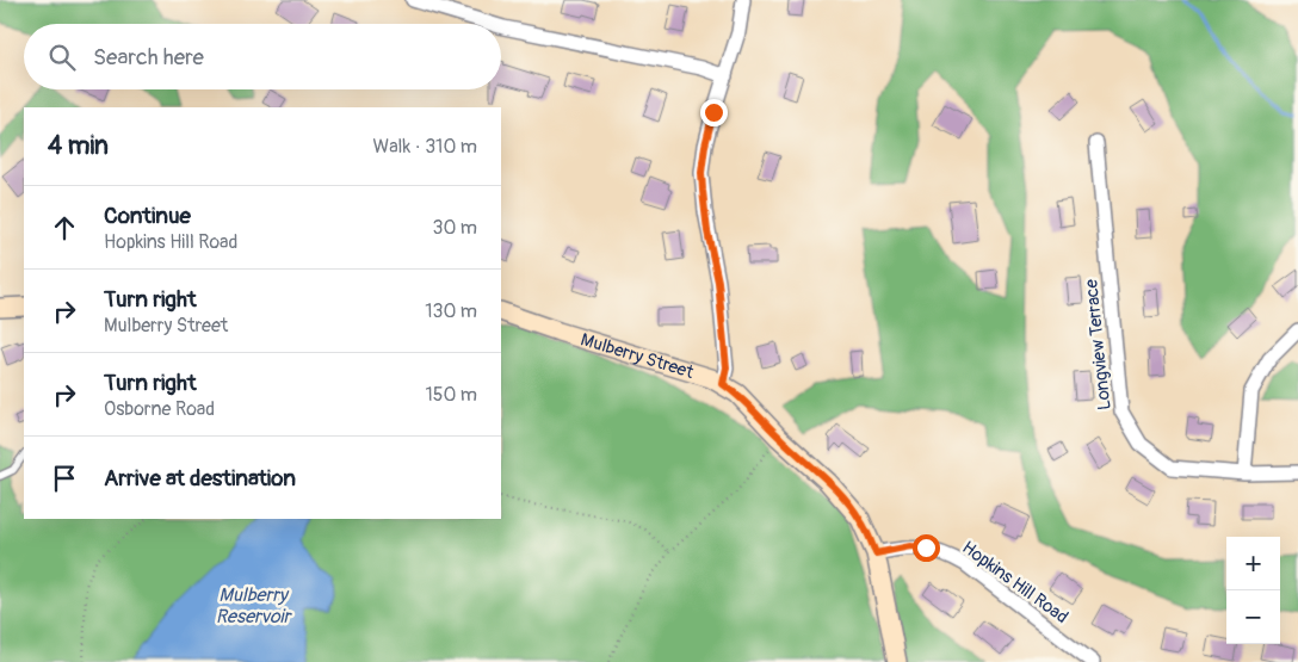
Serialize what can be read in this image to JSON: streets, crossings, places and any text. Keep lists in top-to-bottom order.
{
  "streets": {
    "street": ["Longview Terrace", "Mulberry Street", "Hopkins Hill Road"]
  },
  "crossings": [
    ["Mulberry Street", "Hopkins Hill Road"]
  ],
  "water": ["Mulberry Reservoir"],
  "page": {
    "search": "Search here",
    "heading": ["4 min", "Walk · 310 m"],
    "list": [
      ["Continue", "Hopkins Hill Road", "30 m"],
      ["Turn right", "Mulberry Street", "130 m"],
      ["Turn right", "Osborne Road", "150 m"],
      "Arrive at destination"
    ],
    "map_buttons": ["+", "−"]
  }
}
